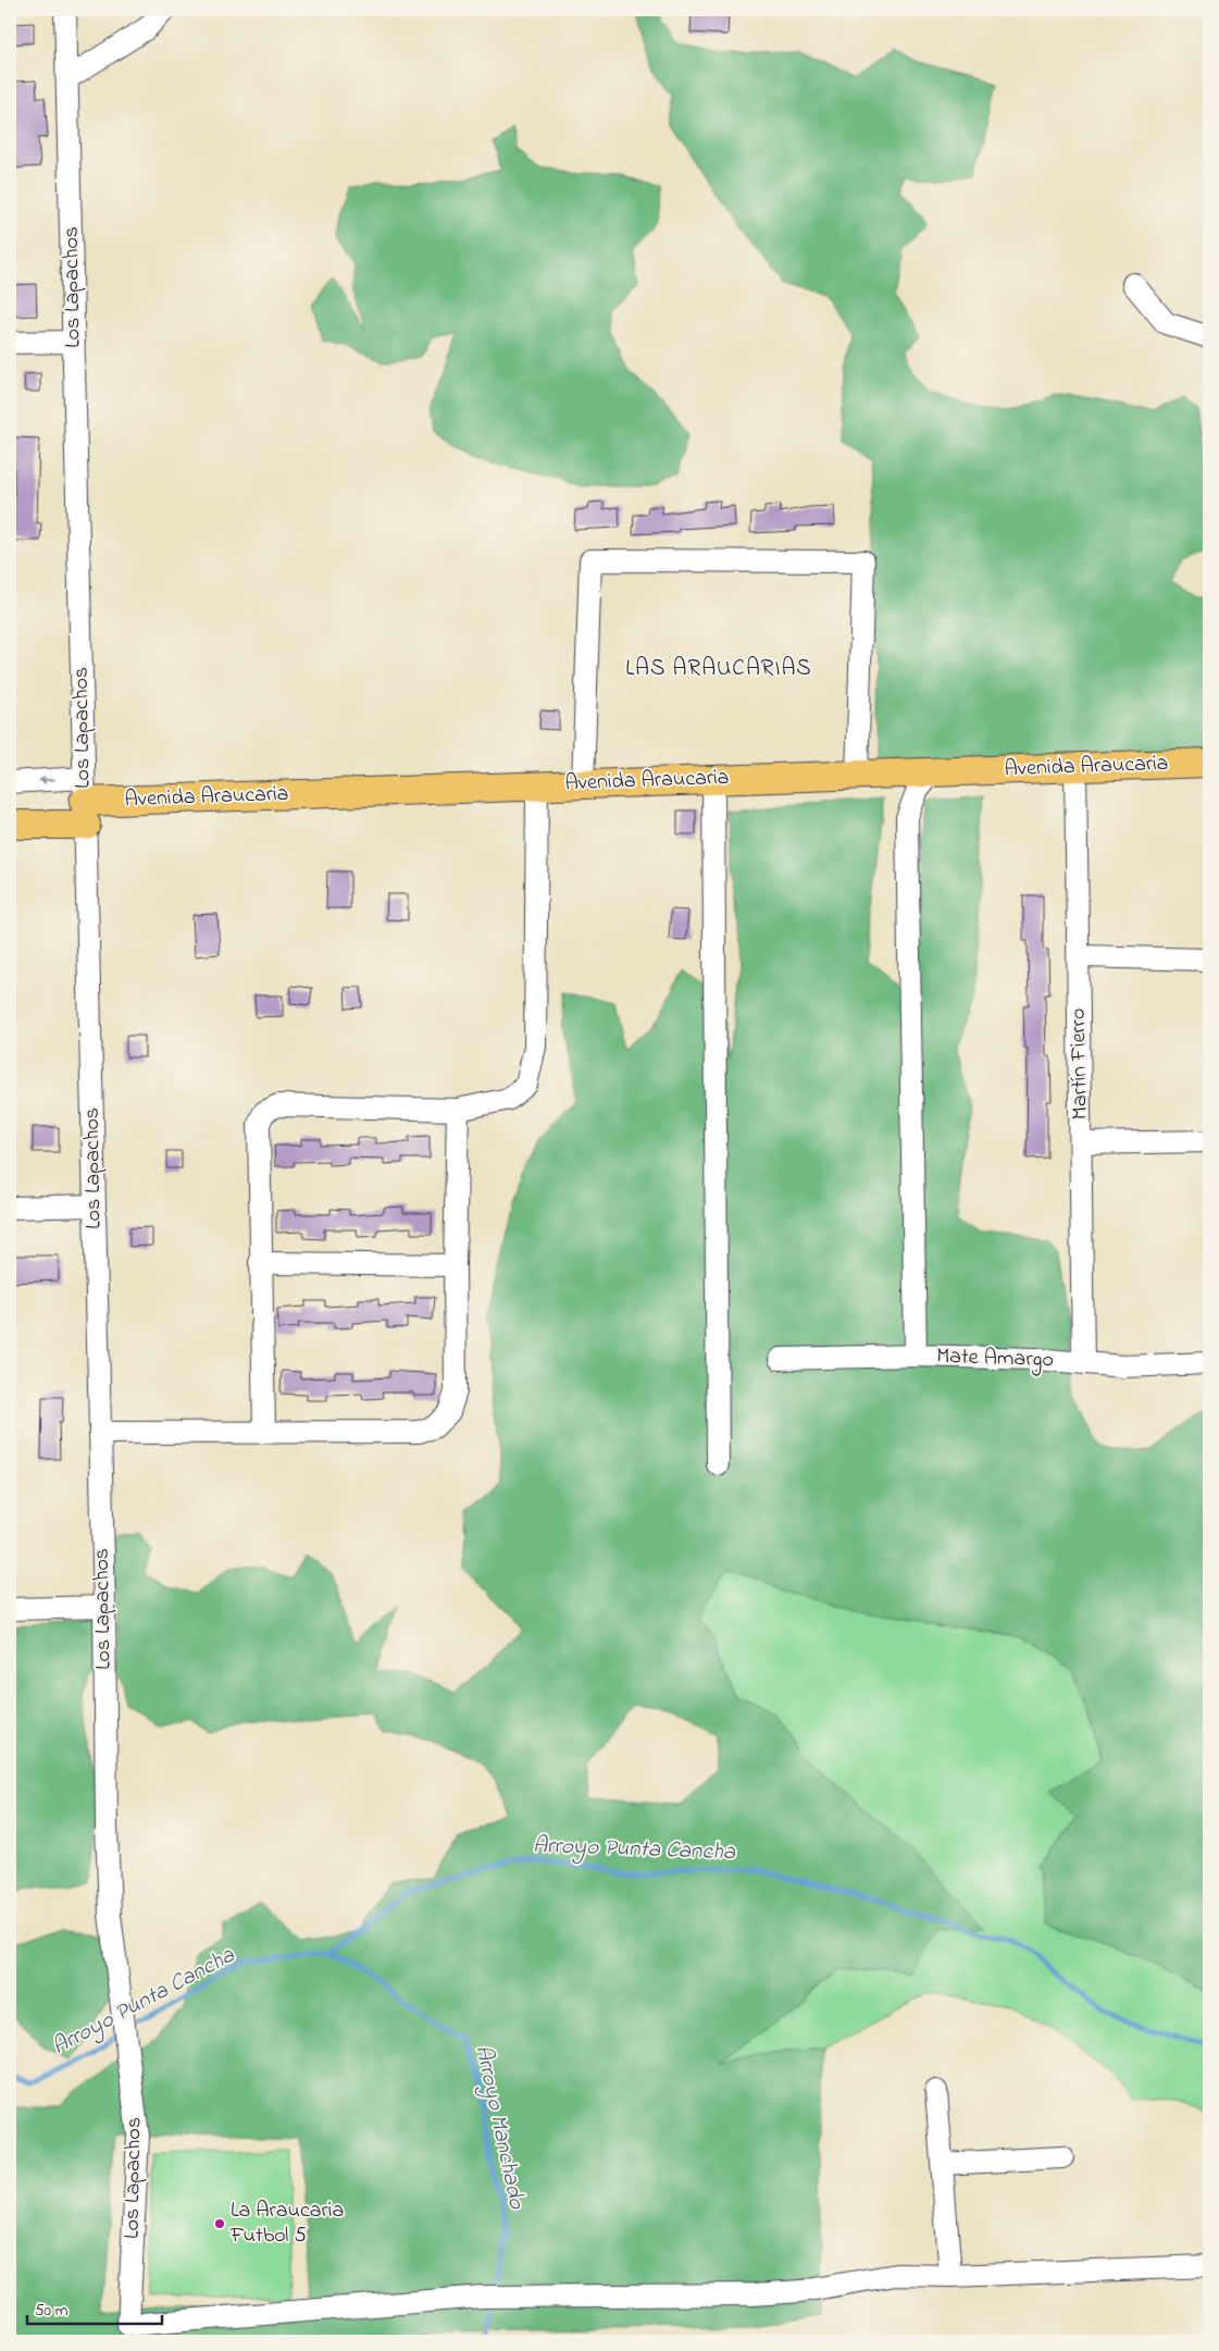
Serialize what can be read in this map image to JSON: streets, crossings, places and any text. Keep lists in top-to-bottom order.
{
  "streets": {
    "main road": ["Avenida Araucaria"],
    "street": ["Los Lapachos", "Martín Fierro", "Mate Amargo"]
  },
  "crossings": [
    ["Los Lapachos", "Avenida Araucaria"],
    ["Avenida Araucaria", "Martín Fierro"],
    ["Martín Fierro", "Mate Amargo"]
  ],
  "districts": ["LAS ARAUCARIAS"],
  "water": ["Arroyo Punta Cancha", "Arroyo Manchado"],
  "places": ["La Araucaria Futbol 5"],
  "scale_bar": "50 m"
}
